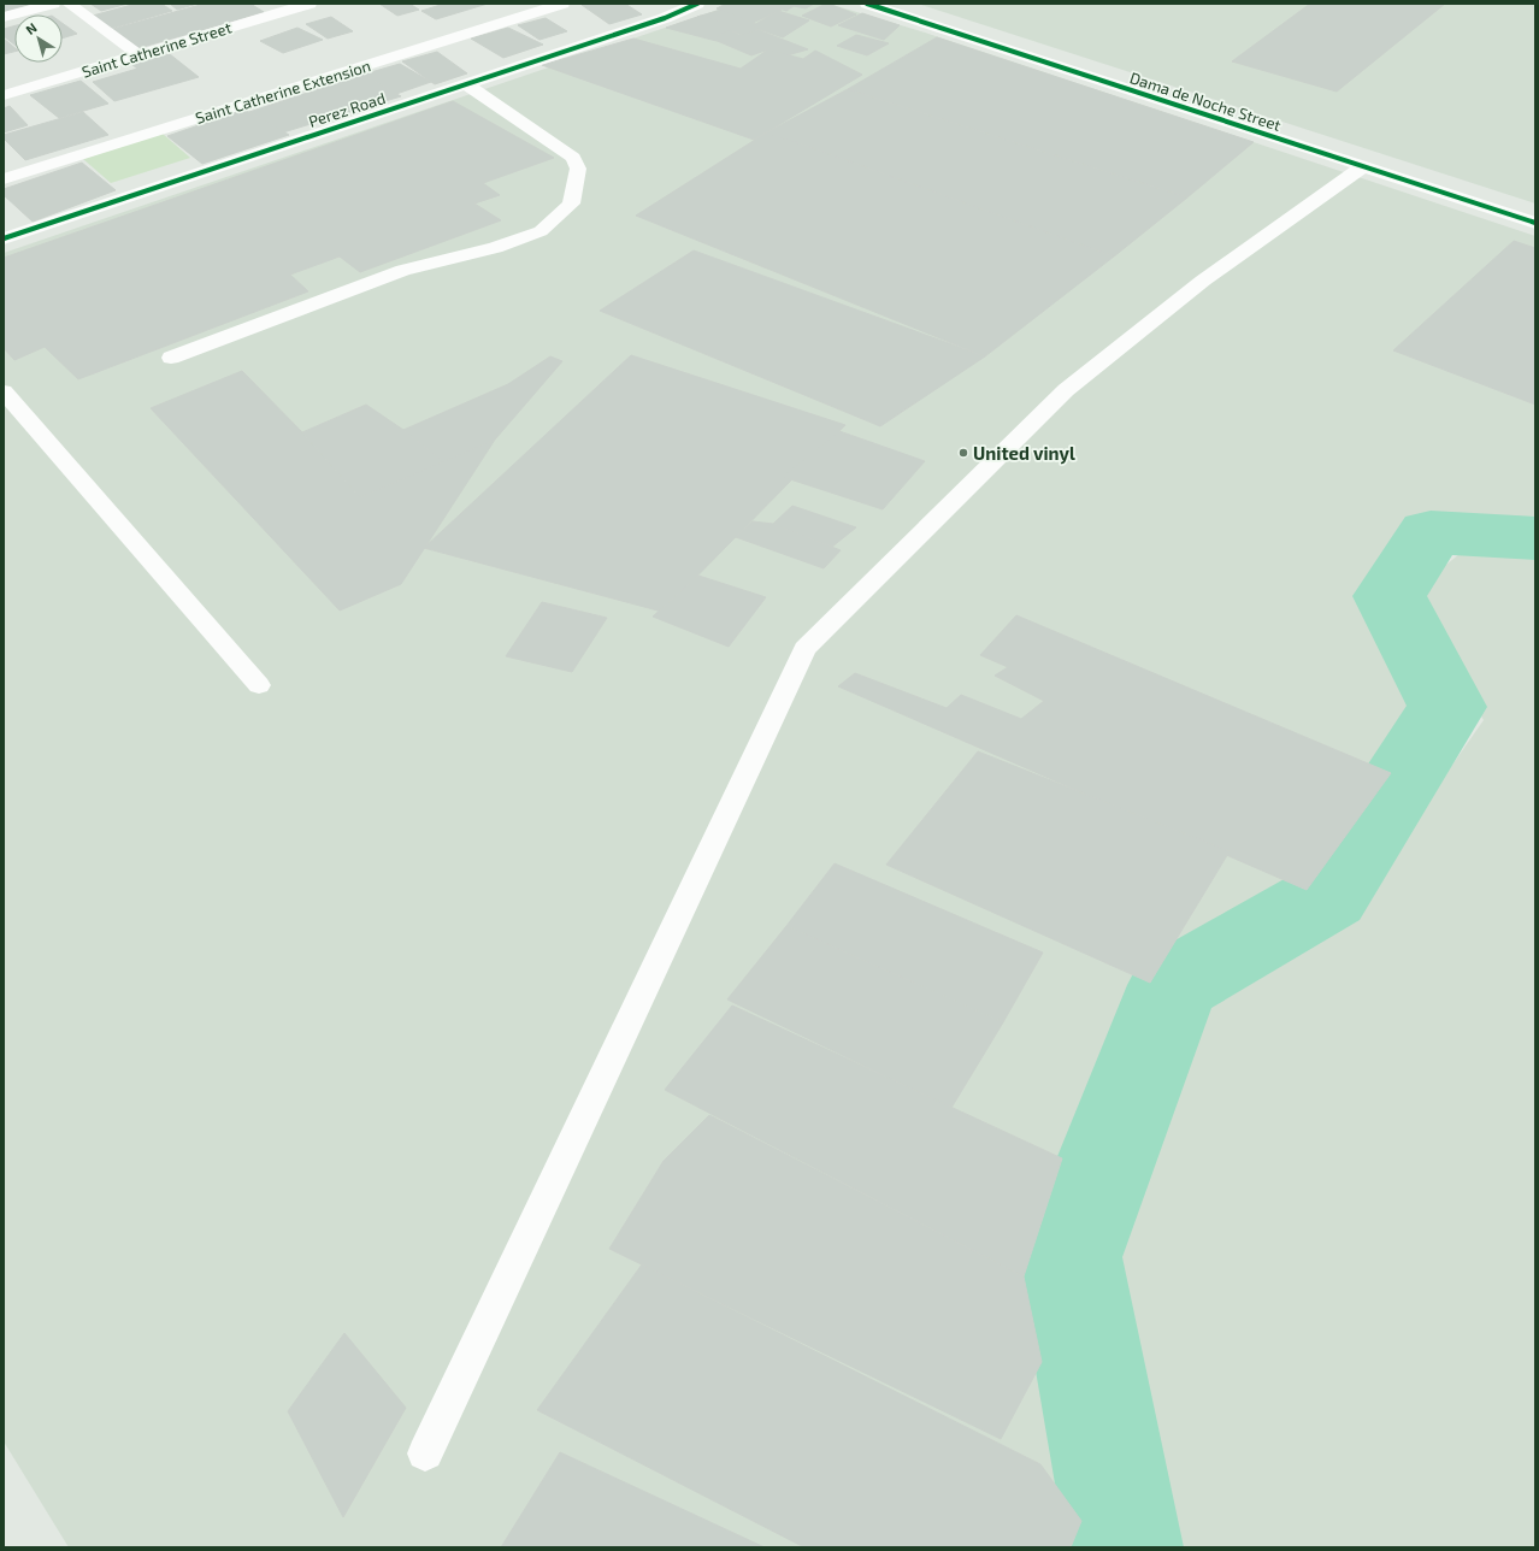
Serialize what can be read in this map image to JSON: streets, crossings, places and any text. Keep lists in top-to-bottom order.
{
  "streets": {
    "street": [
      "Saint Catherine Street",
      "Saint Catherine Extension",
      "Dama de Noche Street",
      "Perez Road"
    ]
  },
  "places": ["United vinyl"],
  "north": "top left"
}
